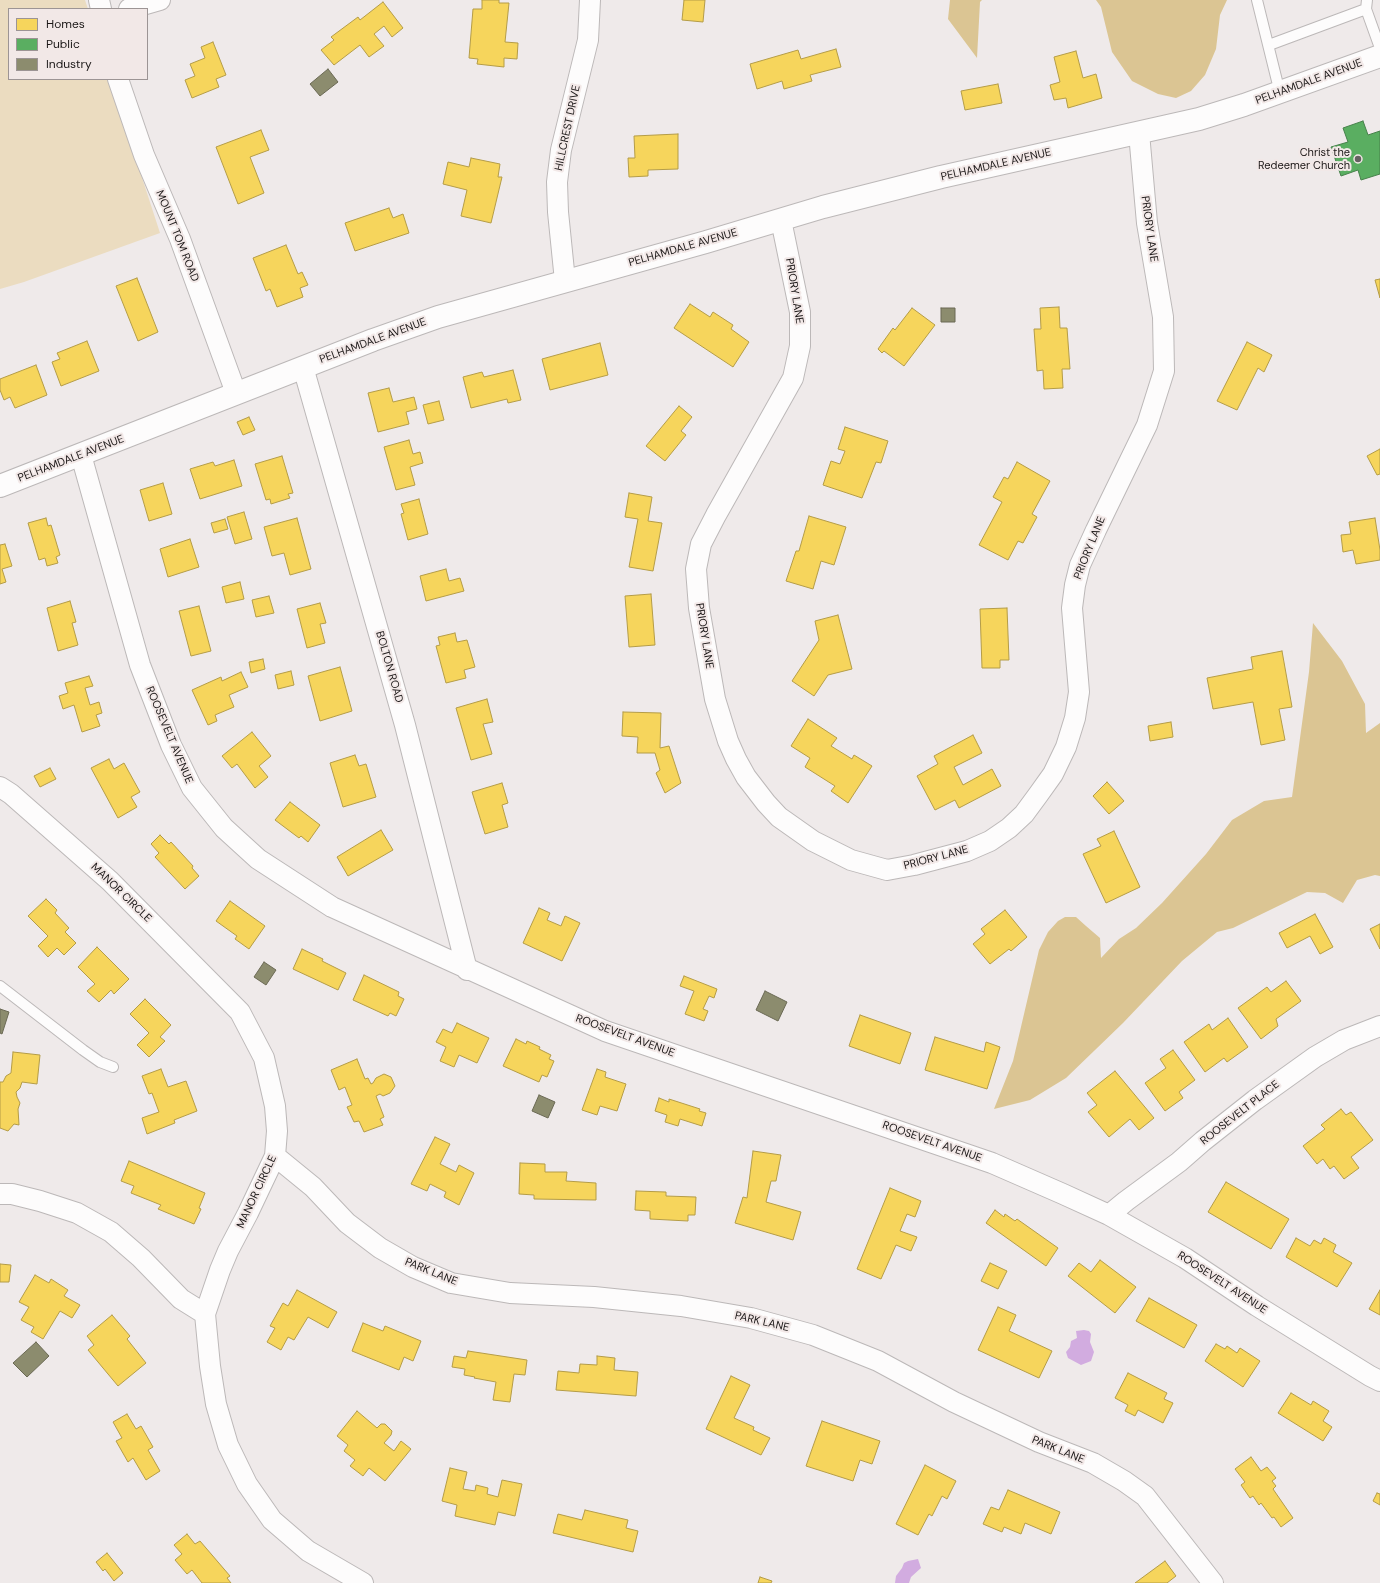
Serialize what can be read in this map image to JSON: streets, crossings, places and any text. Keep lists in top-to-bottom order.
{
  "streets": {
    "street": [
      "PELHAMDALE AVENUE",
      "HILLCREST DRIVE",
      "PRIORY LANE",
      "MOUNT TOM ROAD",
      "BOLTON ROAD",
      "ROOSEVELT AVENUE",
      "MANOR CIRCLE",
      "ROOSEVELT PLACE",
      "PARK LANE"
    ]
  },
  "crossings": [
    ["PELHAMDALE AVENUE", "HILLCREST DRIVE"],
    ["PELHAMDALE AVENUE", "PRIORY LANE"],
    ["PELHAMDALE AVENUE", "MOUNT TOM ROAD"],
    ["PELHAMDALE AVENUE", "BOLTON ROAD"],
    ["PELHAMDALE AVENUE", "ROOSEVELT AVENUE"],
    ["BOLTON ROAD", "ROOSEVELT AVENUE"],
    ["ROOSEVELT AVENUE", "ROOSEVELT PLACE"],
    ["MANOR CIRCLE", "PARK LANE"]
  ],
  "places": ["Christ the Redeemer Church"],
  "legend": ["Homes", "Public", "Industry"]
}
